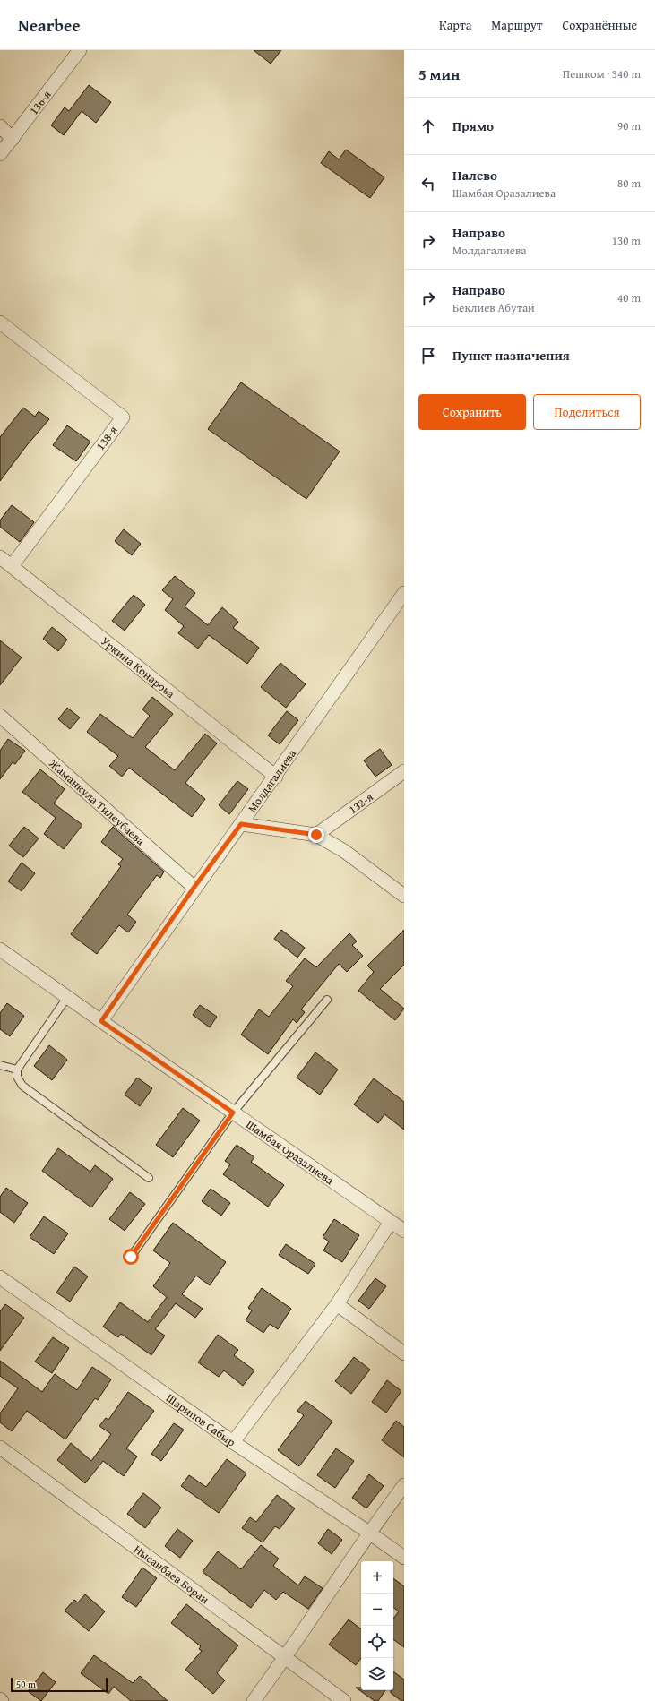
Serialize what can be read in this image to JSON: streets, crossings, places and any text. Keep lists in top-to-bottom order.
{
  "streets": {
    "street": [
      "136-я",
      "138-я",
      "Уркина Конарова",
      "Молдагалиева",
      "Жаманкула Тилеубаева",
      "132-я",
      "Шамбая Оразалиева",
      "Шарипов Сабыр",
      "Нысанбаев Боран"
    ]
  },
  "crossings": [
    ["138-я", "Уркина Конарова"],
    ["Уркина Конарова", "Молдагалиева"],
    ["Молдагалиева", "Жаманкула Тилеубаева"],
    ["Молдагалиева", "Шамбая Оразалиева"]
  ],
  "scale_bar": "50 m",
  "page": {
    "header": "Nearbee",
    "nav": ["Карта", "Маршрут", "Сохранённые"],
    "heading": ["5 мин", "Пешком · 340 m"],
    "list": [
      ["Прямо", "90 m"],
      ["Налево", "Шамбая Оразалиева", "80 m"],
      ["Направо", "Молдагалиева", "130 m"],
      ["Направо", "Беклиев Абутай", "40 m"],
      "Пункт назначения"
    ],
    "buttons": ["Сохранить", "Поделиться"],
    "map_buttons": ["+", "−"],
    "scale": "50 m"
  }
}
